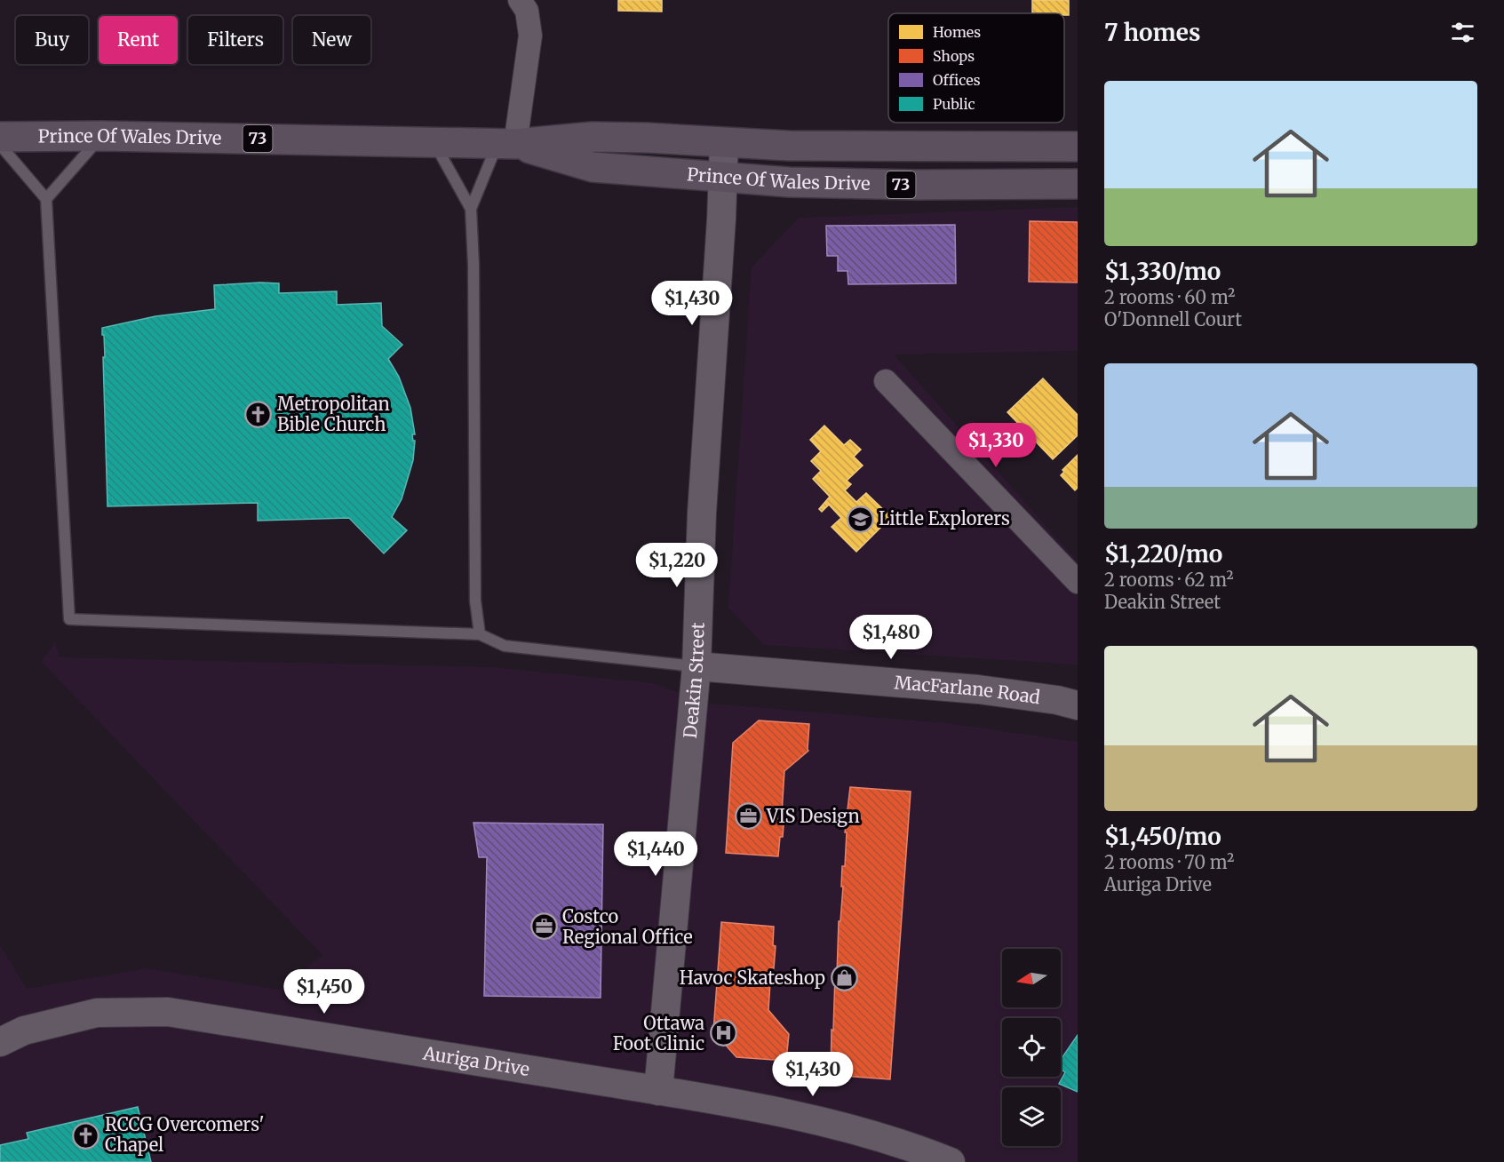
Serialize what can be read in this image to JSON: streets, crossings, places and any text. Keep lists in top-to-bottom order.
{
  "streets": {
    "main road": ["Prince Of Wales Drive", "73"],
    "street": ["Deakin Street", "MacFarlane Road", "Auriga Drive"]
  },
  "crossings": [
    ["Prince Of Wales Drive", "Deakin Street"],
    ["Deakin Street", "MacFarlane Road"],
    ["Deakin Street", "Auriga Drive"]
  ],
  "places": {
    "church": ["Metropolitan Bible Church", "RCCG Overcomers' Chapel"],
    "school or university": ["Little Explorers"],
    "office": ["VIS Design", "Costco Regional Office"],
    "shop": ["Havoc Skateshop"],
    "hospital": ["Ottawa Foot Clinic"]
  },
  "legend": [
    "Homes",
    "Shops",
    "Offices",
    "Public"
  ],
  "north": "left",
  "page": {
    "heading": "7 homes",
    "chip": [
      "Buy",
      "Rent",
      "Filters",
      "New"
    ],
    "list": [
      {
        "name": "$1,330/mo",
        "note": "2 rooms · 60 m² · O'Donnell Court"
      },
      {
        "name": "$1,220/mo",
        "note": "2 rooms · 62 m² · Deakin Street"
      },
      {
        "name": "$1,450/mo",
        "note": "2 rooms · 70 m² · Auriga Drive"
      }
    ],
    "price": [
      "$1,430",
      "$1,330",
      "$1,220",
      "$1,480",
      "$1,440",
      "$1,450",
      "$1,430"
    ]
  }
}
